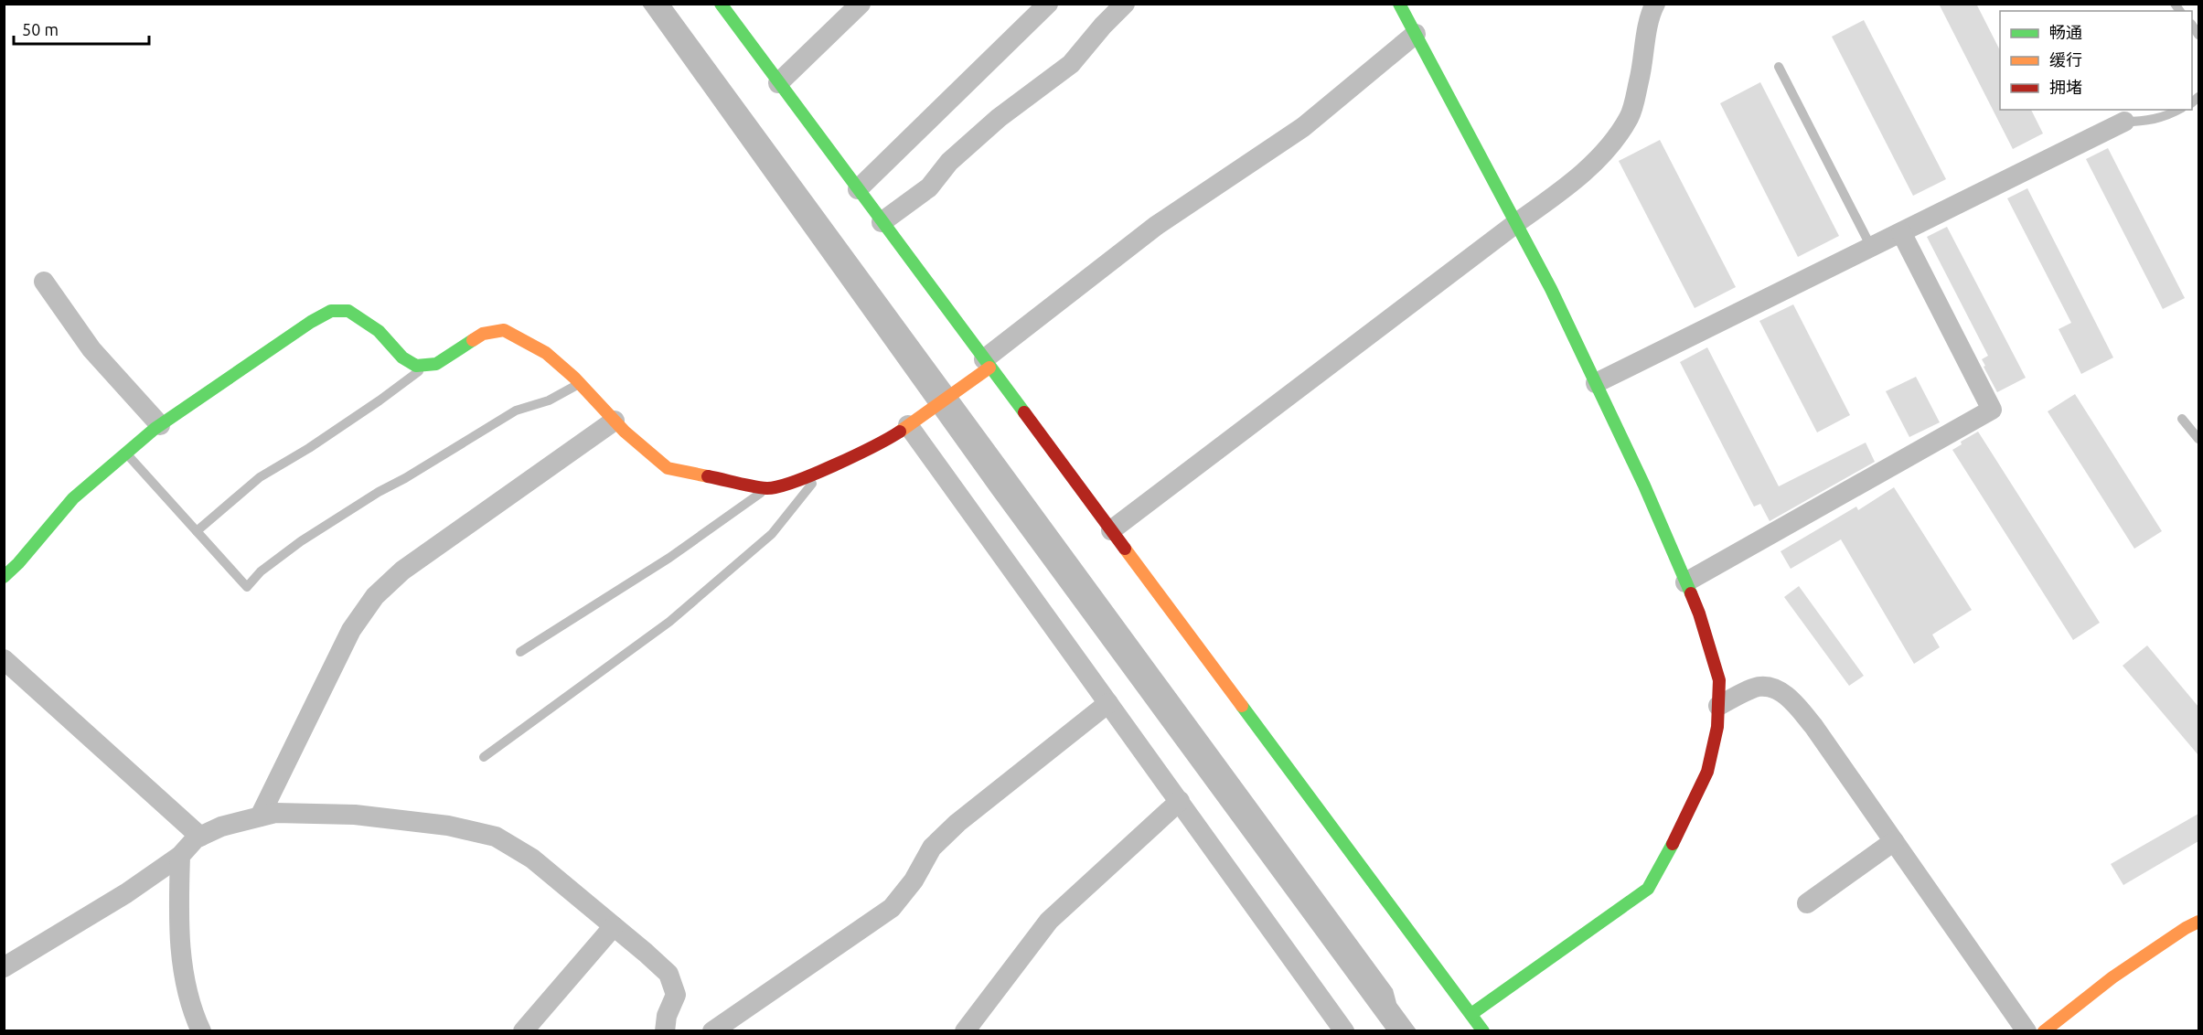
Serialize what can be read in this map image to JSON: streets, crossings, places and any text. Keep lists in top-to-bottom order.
{
  "legend": ["畅通", "缓行", "拥堵"],
  "scale_bar": "50 m"
}
